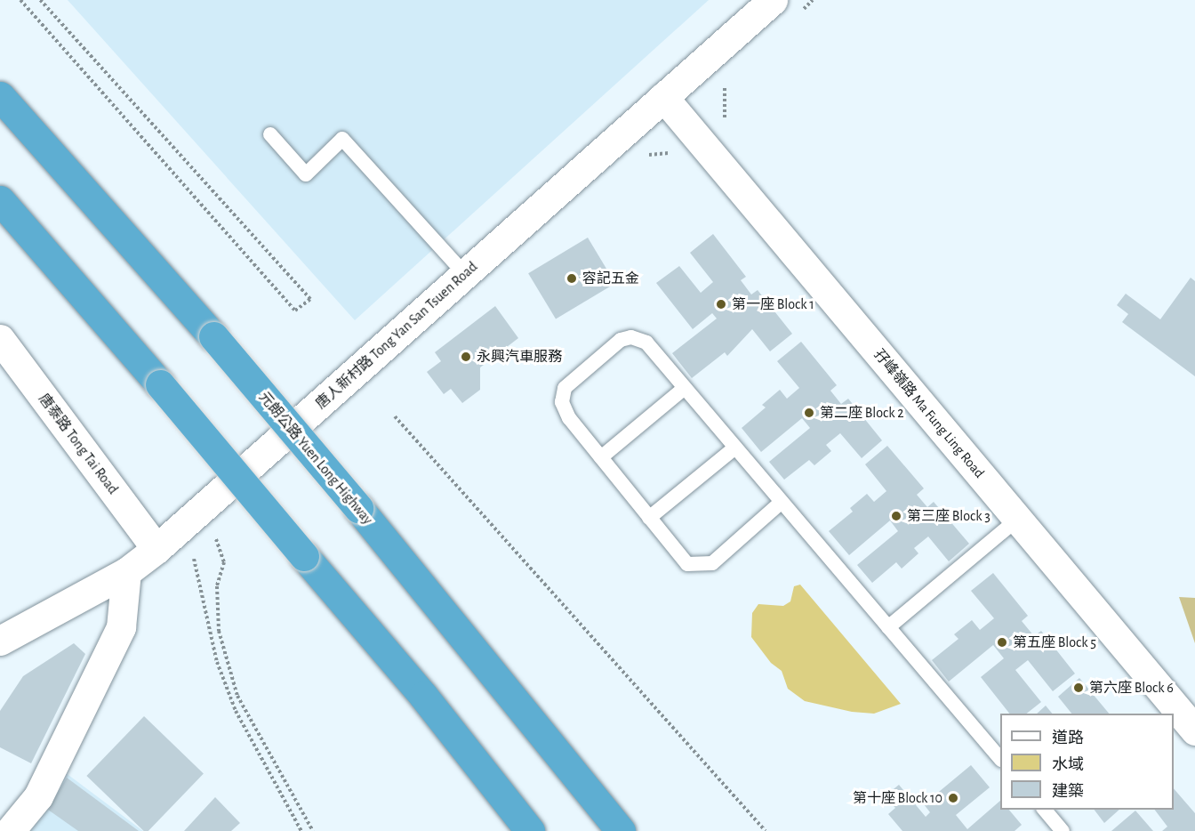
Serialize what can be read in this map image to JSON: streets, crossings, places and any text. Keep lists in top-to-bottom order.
{
  "streets": {
    "highway": ["元朗公路 Yuen Long Highway"],
    "street": ["唐人新村路 Tong Yan San Tsuen Road", "孖峰嶺路 Ma Fung Ling Road", "唐泰路 Tong Tai Road"]
  },
  "crossings": [
    ["唐人新村路 Tong Yan San Tsuen Road", "孖峰嶺路 Ma Fung Ling Road"],
    ["唐人新村路 Tong Yan San Tsuen Road", "唐泰路 Tong Tai Road"]
  ],
  "places": [
    "容記五金",
    "第一座 Block 1",
    "永興汽車服務",
    "第二座 Block 2",
    "第三座 Block 3",
    "第五座 Block 5",
    "第六座 Block 6",
    "第十座 Block 10"
  ],
  "legend": ["道路", "水域", "建築"]
}
